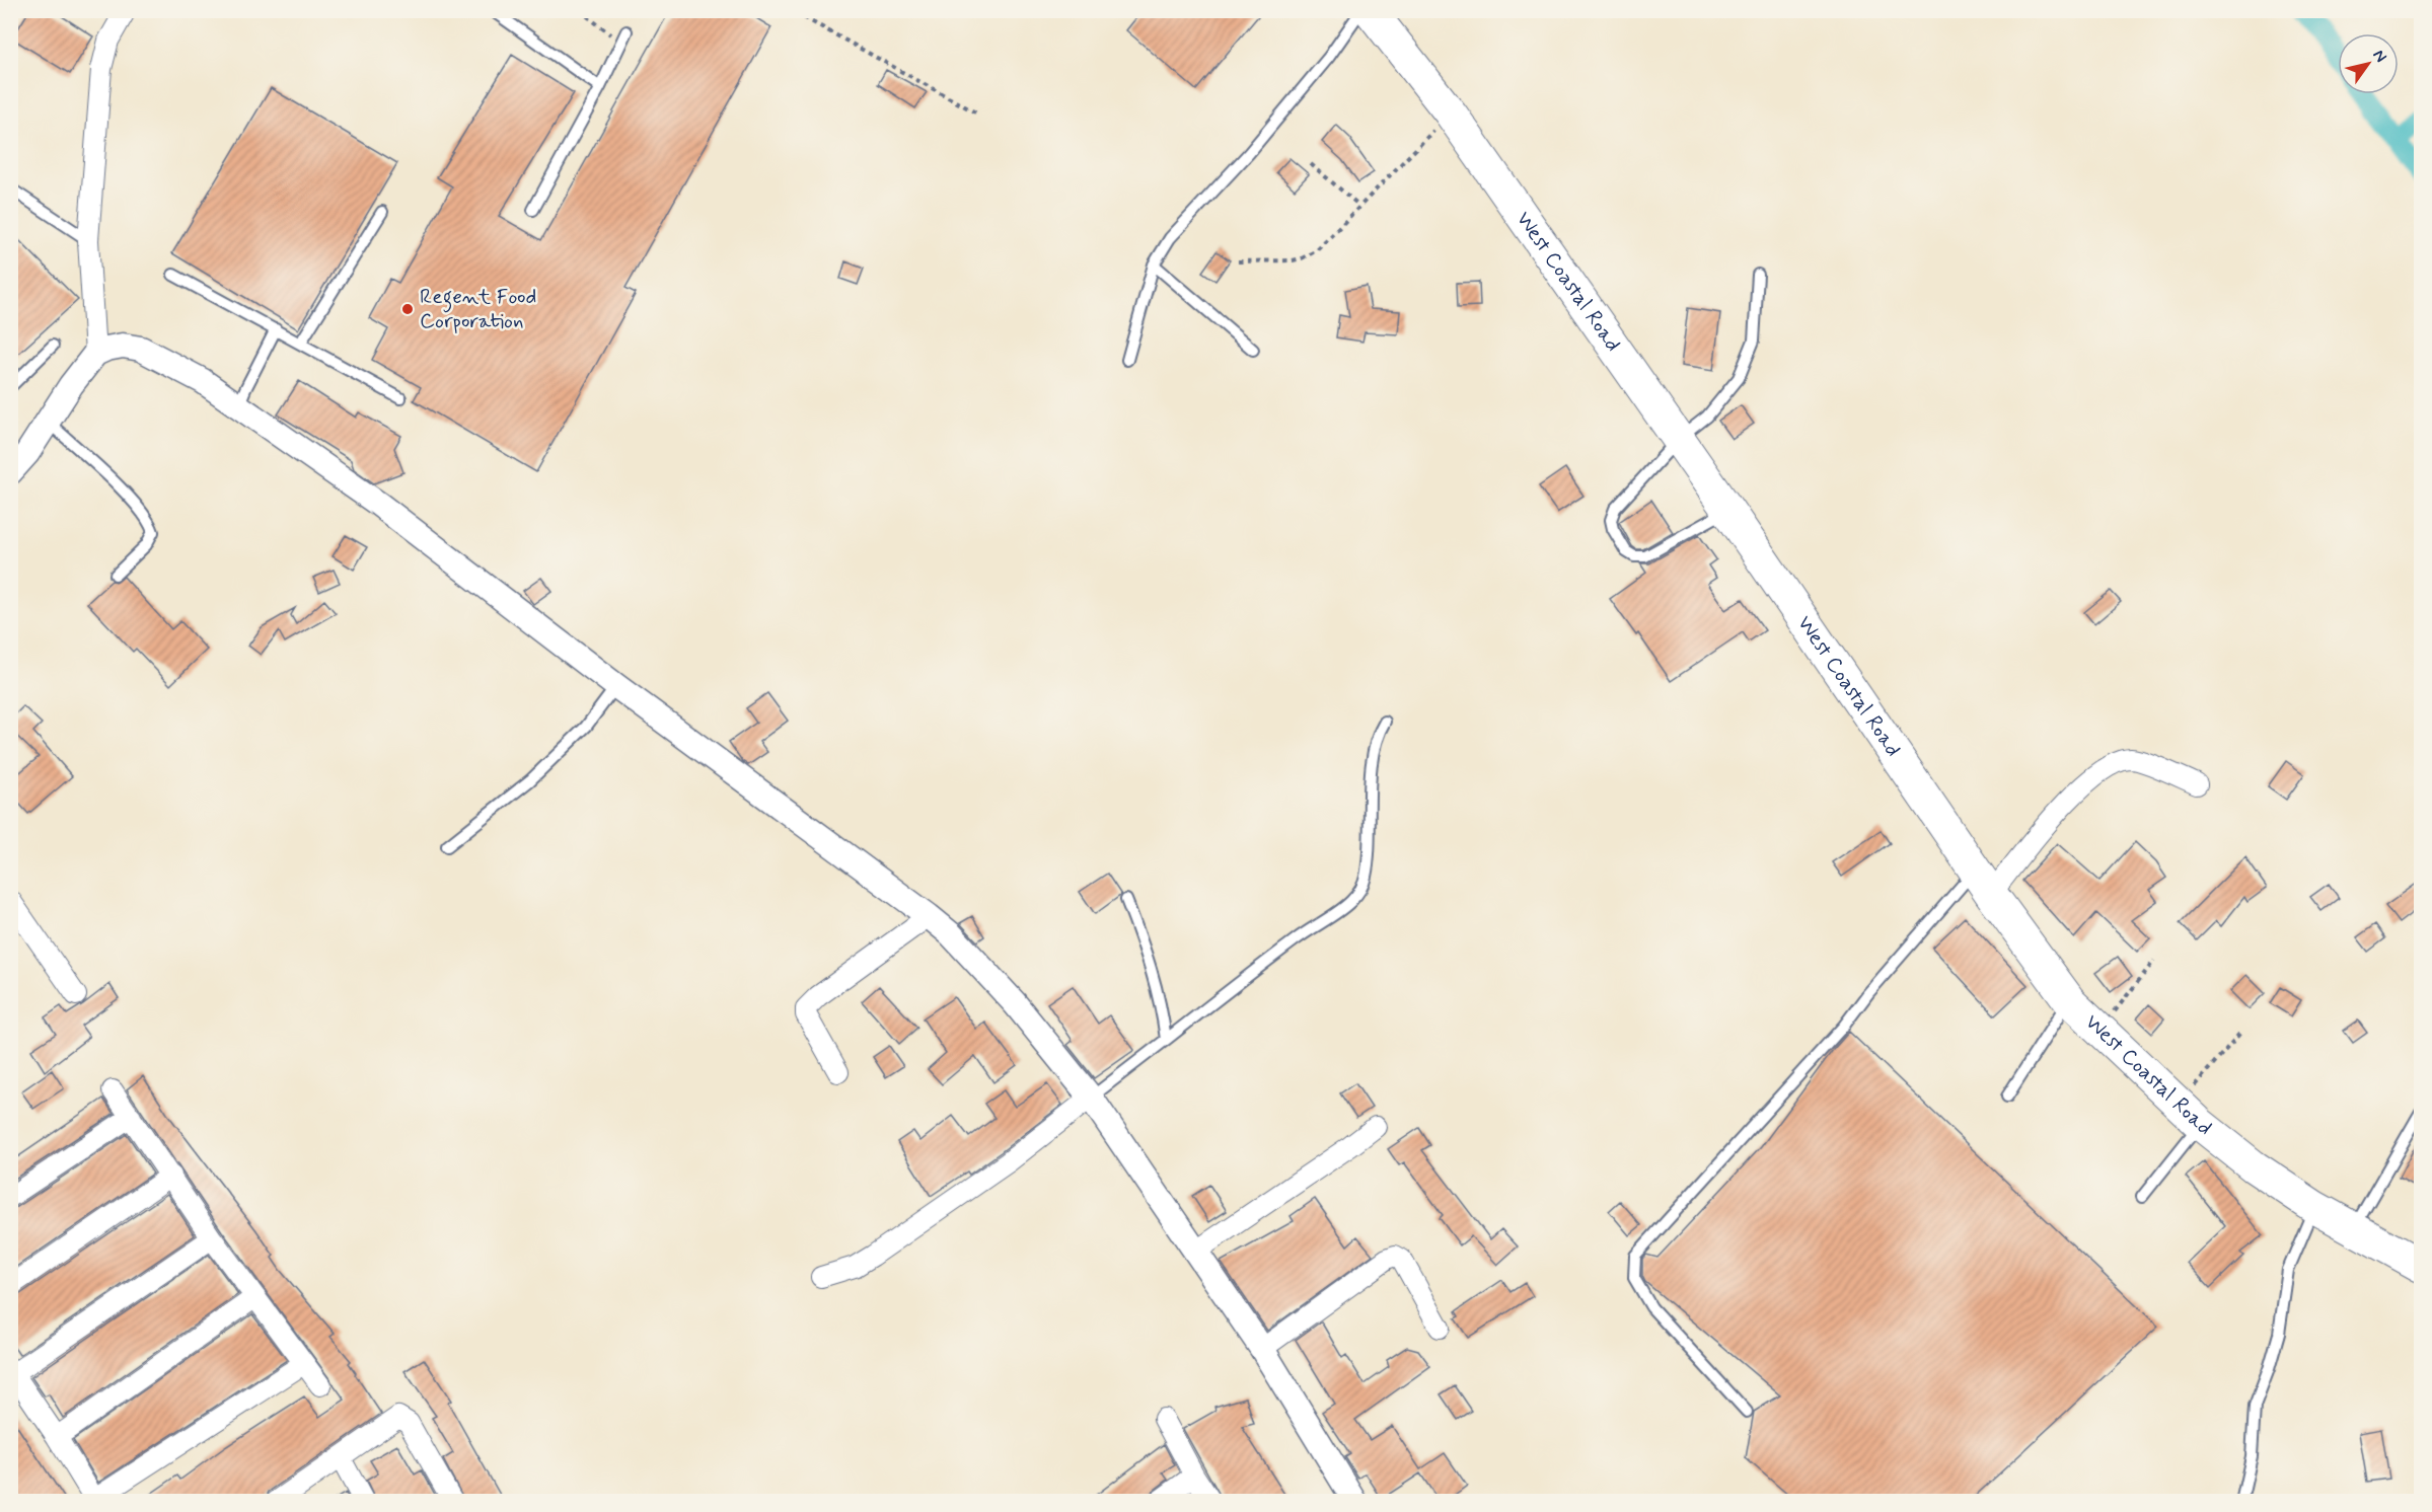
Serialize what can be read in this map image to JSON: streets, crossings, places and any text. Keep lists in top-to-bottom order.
{
  "streets": {
    "main road": ["West Coastal Road"]
  },
  "places": ["Regent Food Corporation"],
  "north": "top right"
}
